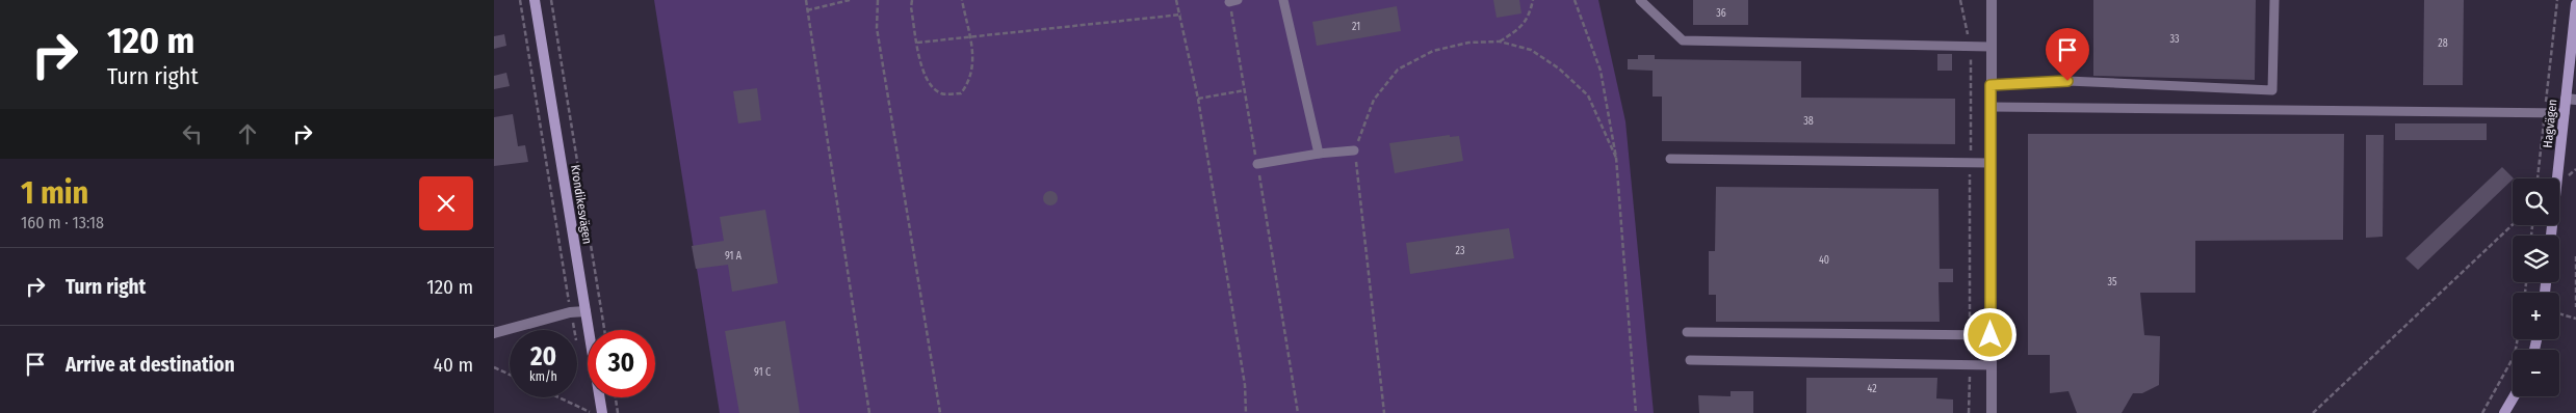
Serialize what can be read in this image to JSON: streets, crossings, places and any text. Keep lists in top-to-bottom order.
{
  "streets": {
    "street": ["Hagvägen", "Krondikesvägen"]
  },
  "house_numbers": [
    "36",
    "21",
    "33",
    "28",
    "38",
    "23",
    "91 A",
    "40",
    "35",
    "91 C",
    "42"
  ],
  "page": {
    "turn": ["120 m", "Turn right"],
    "heading": ["1 min", "160 m · 13:18"],
    "map_buttons": ["+", "−"],
    "list": [
      {
        "name": "Turn right",
        "value": "120 m"
      },
      {
        "name": "Arrive at destination",
        "value": "40 m"
      }
    ],
    "speed": "20 km/h",
    "limit": "30"
  }
}
